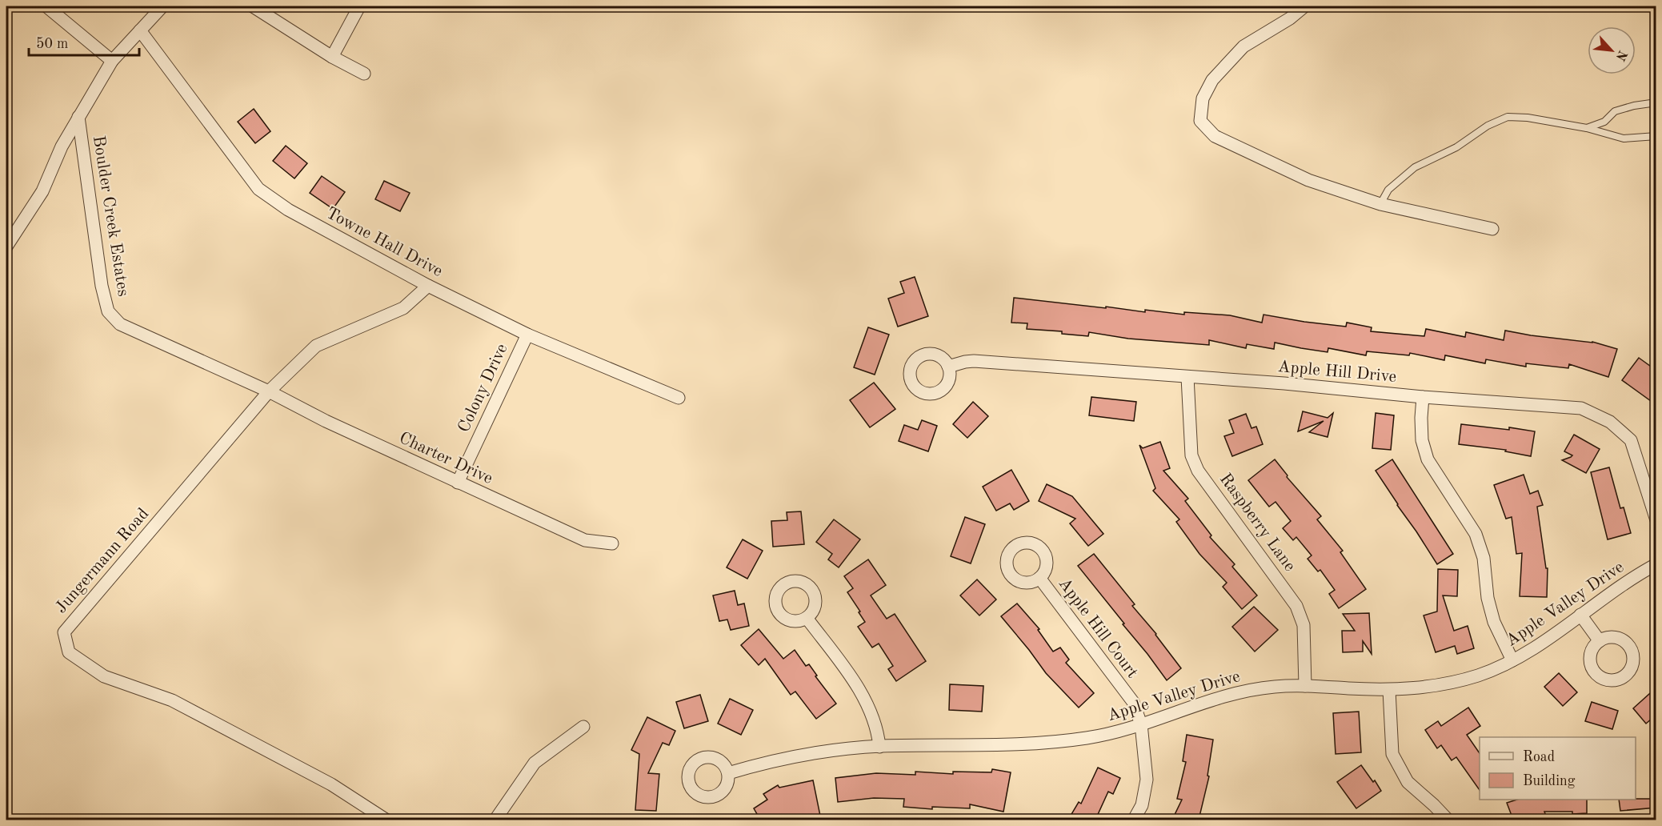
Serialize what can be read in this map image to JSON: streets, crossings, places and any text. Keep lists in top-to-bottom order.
{
  "streets": {
    "street": [
      "Boulder Creek Estates",
      "Towne Hall Drive",
      "Apple Hill Drive",
      "Colony Drive",
      "Charter Drive",
      "Raspberry Lane",
      "Jungermann Road",
      "Apple Valley Drive",
      "Apple Hill Court"
    ]
  },
  "crossings": [
    ["Boulder Creek Estates", "Charter Drive"],
    ["Boulder Creek Estates", "Jungermann Road"],
    ["Towne Hall Drive", "Colony Drive"],
    ["Towne Hall Drive", "Jungermann Road"],
    ["Apple Hill Drive", "Raspberry Lane"],
    ["Colony Drive", "Charter Drive"],
    ["Charter Drive", "Jungermann Road"],
    ["Raspberry Lane", "Apple Valley Drive"],
    ["Apple Valley Drive", "Apple Hill Court"]
  ],
  "legend": ["Road", "Building"],
  "scale_bar": "50 m",
  "north": "bottom right"
}
